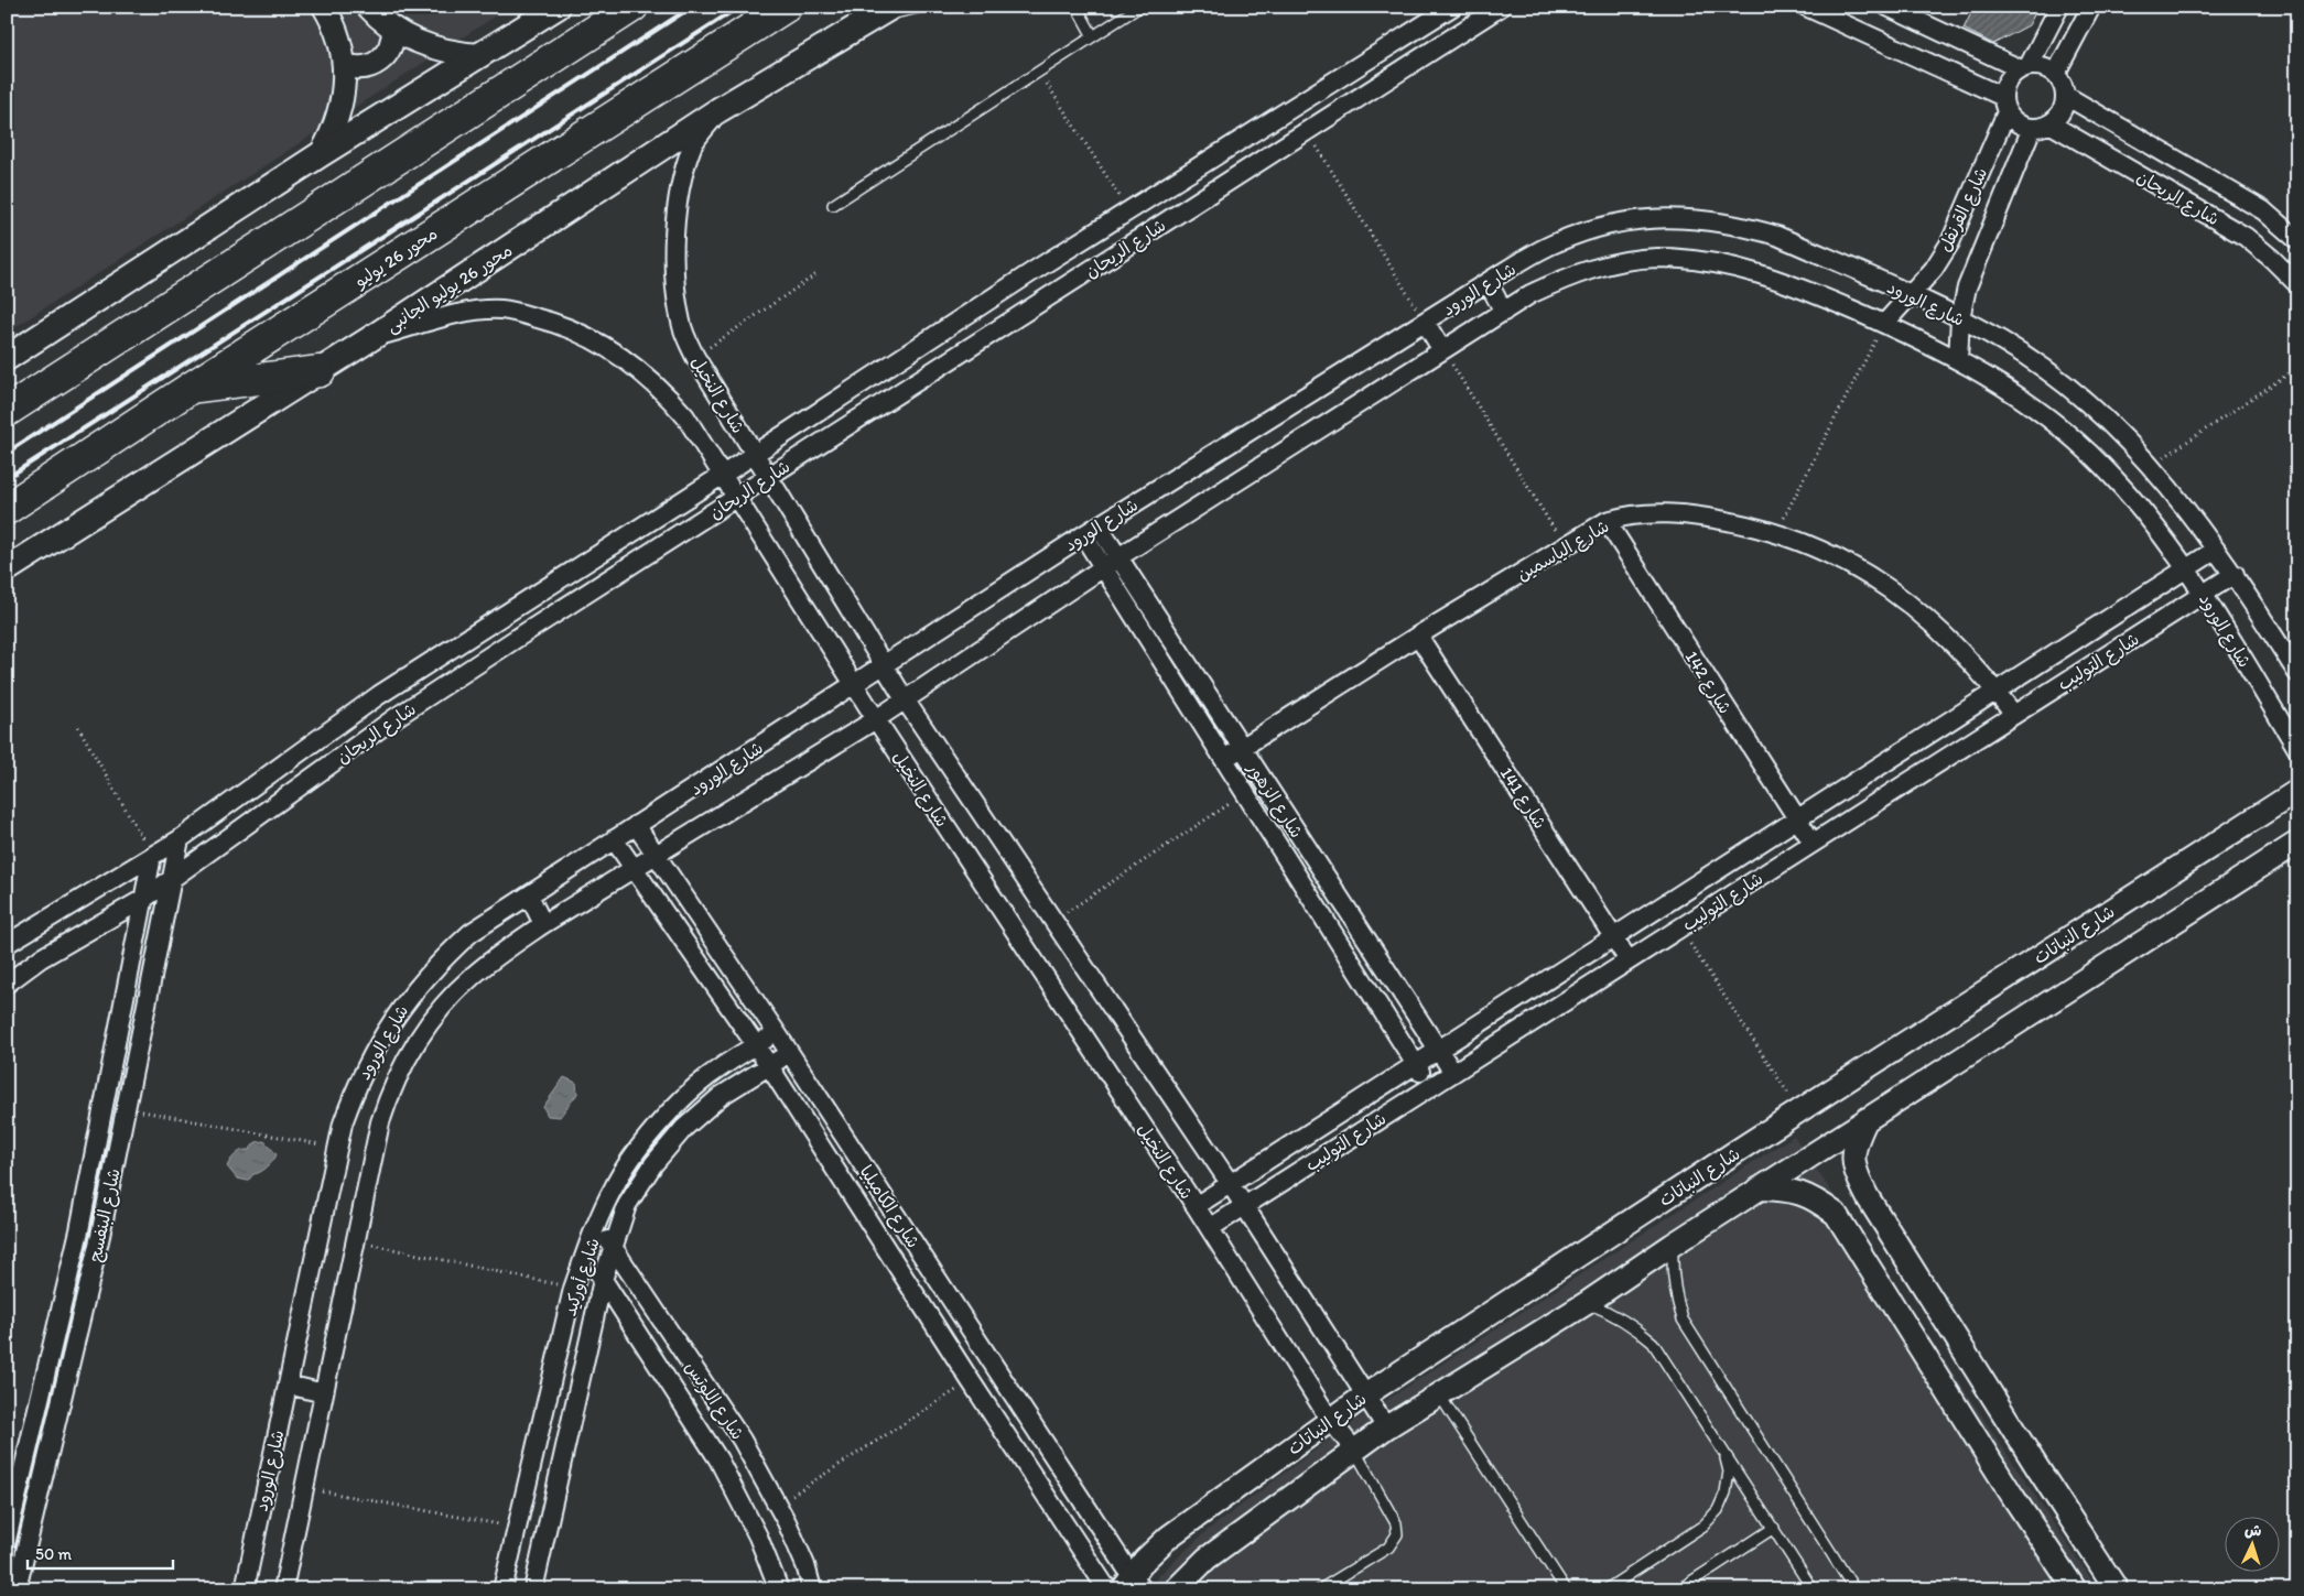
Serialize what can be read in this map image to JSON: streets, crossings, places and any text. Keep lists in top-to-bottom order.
{
  "streets": {
    "highway": ["محور 26 يوليو"],
    "main road": ["محور 26 يوليو الجانبى"],
    "street": [
      "شارع الريحان",
      "شارع القرنفل",
      "شارع الورود",
      "شارع النخيل",
      "شارع الياسمين",
      "شارع التوليب",
      "شارع 142",
      "شارع 141",
      "شارع الزهور",
      "شارع النباتات",
      "شارع الكاميليا",
      "شارع البنفسج",
      "شارع أوركيد",
      "شارع اللوتس"
    ]
  },
  "crossings": [
    ["شارع الريحان", "شارع القرنفل"],
    ["شارع الريحان", "شارع النخيل"],
    ["شارع الريحان", "شارع البنفسج"],
    ["شارع القرنفل", "شارع الورود"],
    ["محور 26 يوليو الجانبى", "شارع النخيل"],
    ["شارع الورود", "شارع النخيل"],
    ["شارع الورود", "شارع التوليب"],
    ["شارع الورود", "شارع الزهور"],
    ["شارع الورود", "شارع الكاميليا"],
    ["شارع النخيل", "شارع التوليب"],
    ["شارع النخيل", "شارع النباتات"],
    ["شارع الياسمين", "شارع التوليب"],
    ["شارع الياسمين", "شارع 142"],
    ["شارع الياسمين", "شارع 141"],
    ["شارع الياسمين", "شارع الزهور"],
    ["شارع التوليب", "شارع 142"],
    ["شارع التوليب", "شارع 141"],
    ["شارع التوليب", "شارع الزهور"],
    ["شارع النباتات", "شارع الكاميليا"],
    ["شارع الكاميليا", "شارع أوركيد"],
    ["شارع أوركيد", "شارع اللوتس"]
  ],
  "scale_bar": "50 m",
  "north": "top"
}
